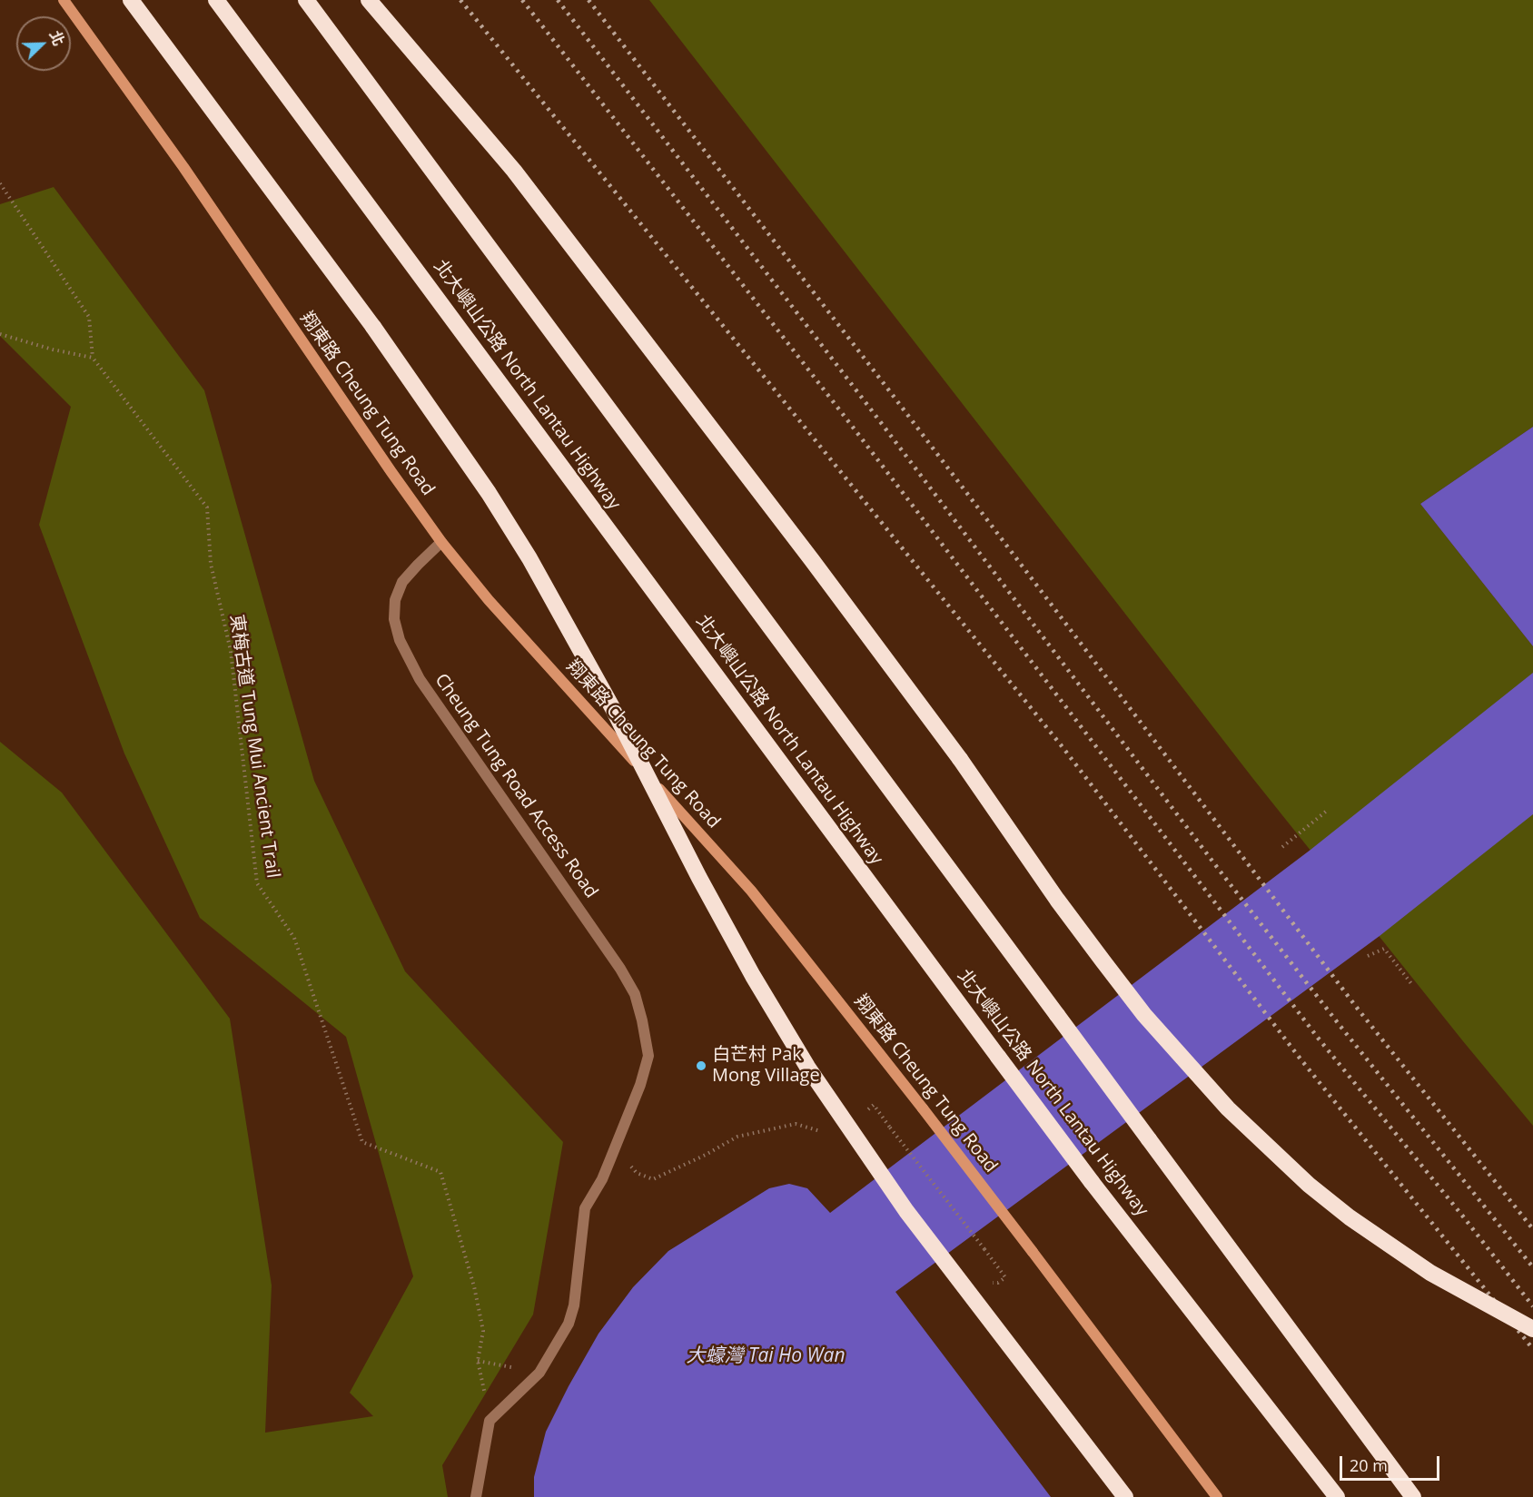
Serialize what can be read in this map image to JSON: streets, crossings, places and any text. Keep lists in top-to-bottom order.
{
  "streets": {
    "highway": ["北大嶼山公路 North Lantau Highway"],
    "main road": ["翔東路 Cheung Tung Road"],
    "street": ["Cheung Tung Road Access Road"],
    "path": ["東梅古道 Tung Mui Ancient Trail"]
  },
  "crossings": [
    ["翔東路 Cheung Tung Road", "Cheung Tung Road Access Road"]
  ],
  "water": ["大蠔灣 Tai Ho Wan"],
  "places": ["白芒村 Pak Mong Village"],
  "scale_bar": "20 m",
  "north": "top right"
}
